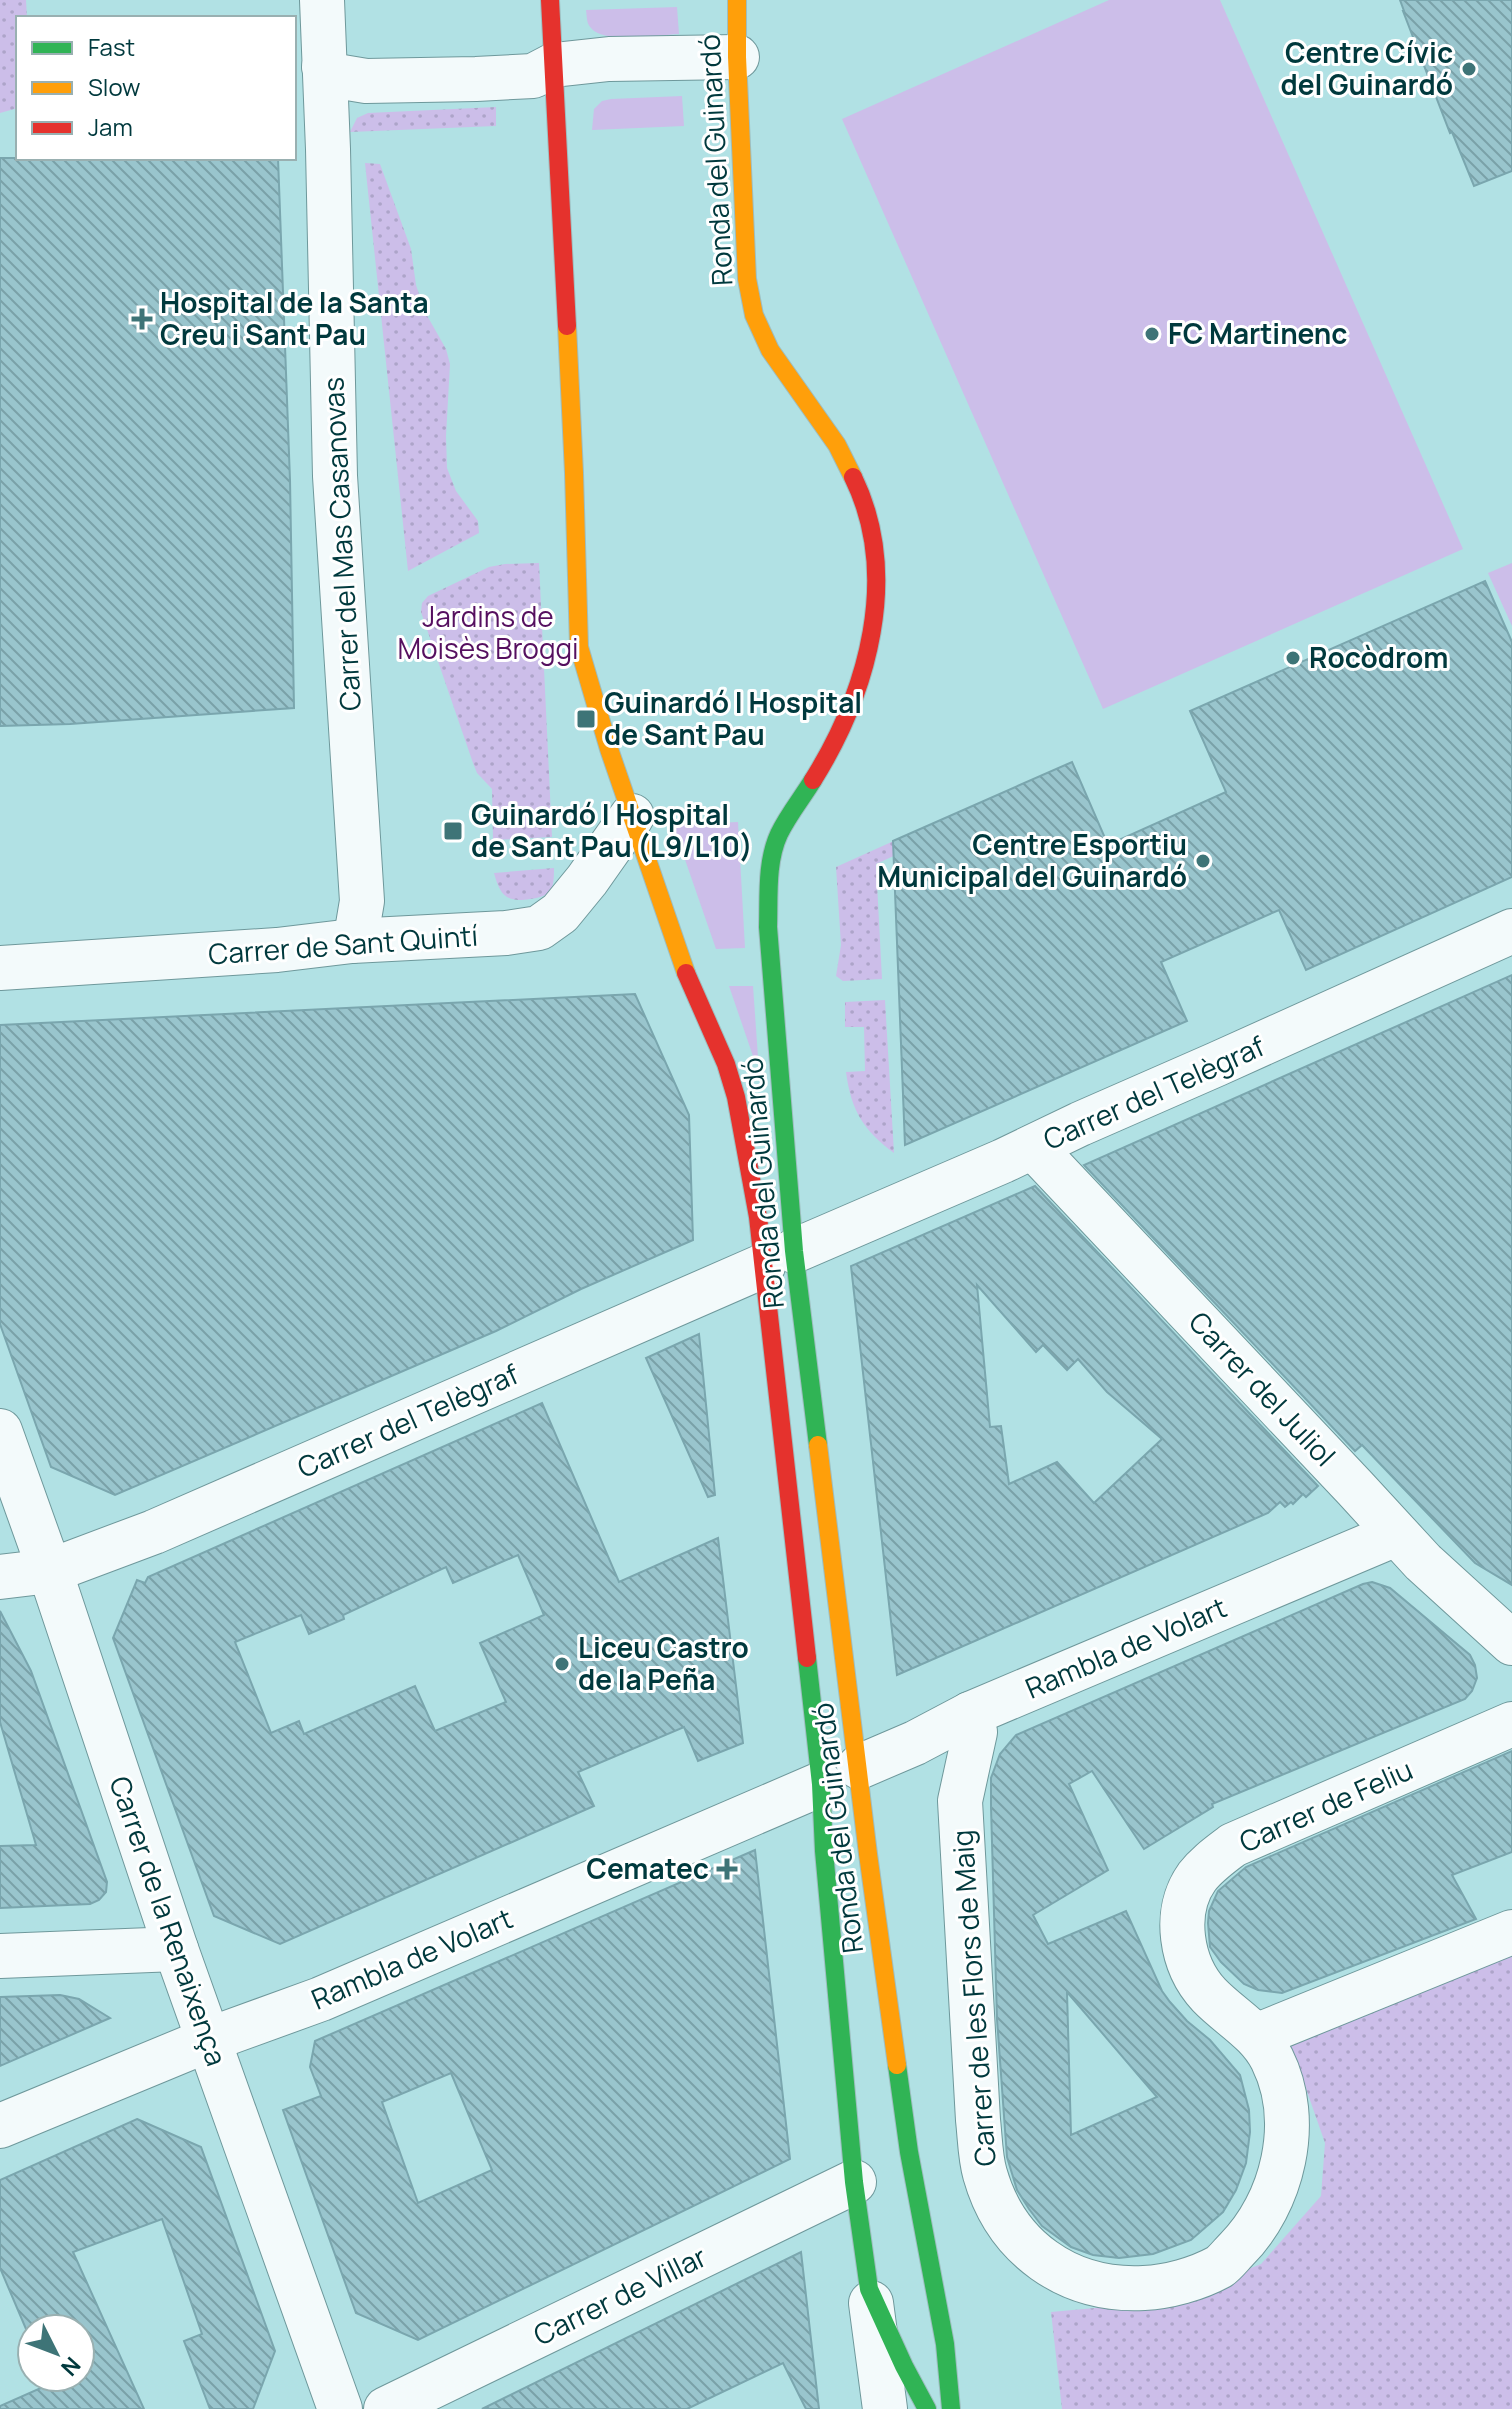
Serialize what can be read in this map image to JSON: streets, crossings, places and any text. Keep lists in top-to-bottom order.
{
  "streets": {
    "main road": ["Ronda del Guinardó"],
    "street": [
      "Carrer del Mas Casanovas",
      "Carrer de Sant Quintí",
      "Carrer del Telègraf",
      "Carrer del Juliol",
      "Rambla de Volart",
      "Carrer de Feliu",
      "Carrer de la Renaixença",
      "Carrer de les Flors de Maig",
      "Carrer de Villar"
    ]
  },
  "crossings": [
    ["Ronda del Guinardó", "Carrer de Sant Quintí"],
    ["Ronda del Guinardó", "Carrer del Telègraf"],
    ["Ronda del Guinardó", "Rambla de Volart"],
    ["Ronda del Guinardó", "Carrer de Villar"],
    ["Carrer del Mas Casanovas", "Carrer de Sant Quintí"],
    ["Carrer del Telègraf", "Carrer del Juliol"],
    ["Carrer del Telègraf", "Carrer de la Renaixença"],
    ["Carrer del Juliol", "Rambla de Volart"],
    ["Rambla de Volart", "Carrer de la Renaixença"],
    ["Rambla de Volart", "Carrer de les Flors de Maig"],
    ["Carrer de Feliu", "Carrer de les Flors de Maig"]
  ],
  "parks": ["Jardins de Moisès Broggi"],
  "places": {
    "other": [
      "Centre Cívic del Guinardó",
      "FC Martinenc",
      "Rocòdrom",
      "Centre Esportiu Municipal del Guinardó",
      "Liceu Castro de la Peña"
    ],
    "health": ["Hospital de la Santa Creu i Sant Pau", "Cematec"],
    "transit": ["Guinardó | Hospital de Sant Pau", "Guinardó | Hospital de Sant Pau (L9/L10)"]
  },
  "legend": ["Fast", "Slow", "Jam"],
  "north": "bottom right"
}
